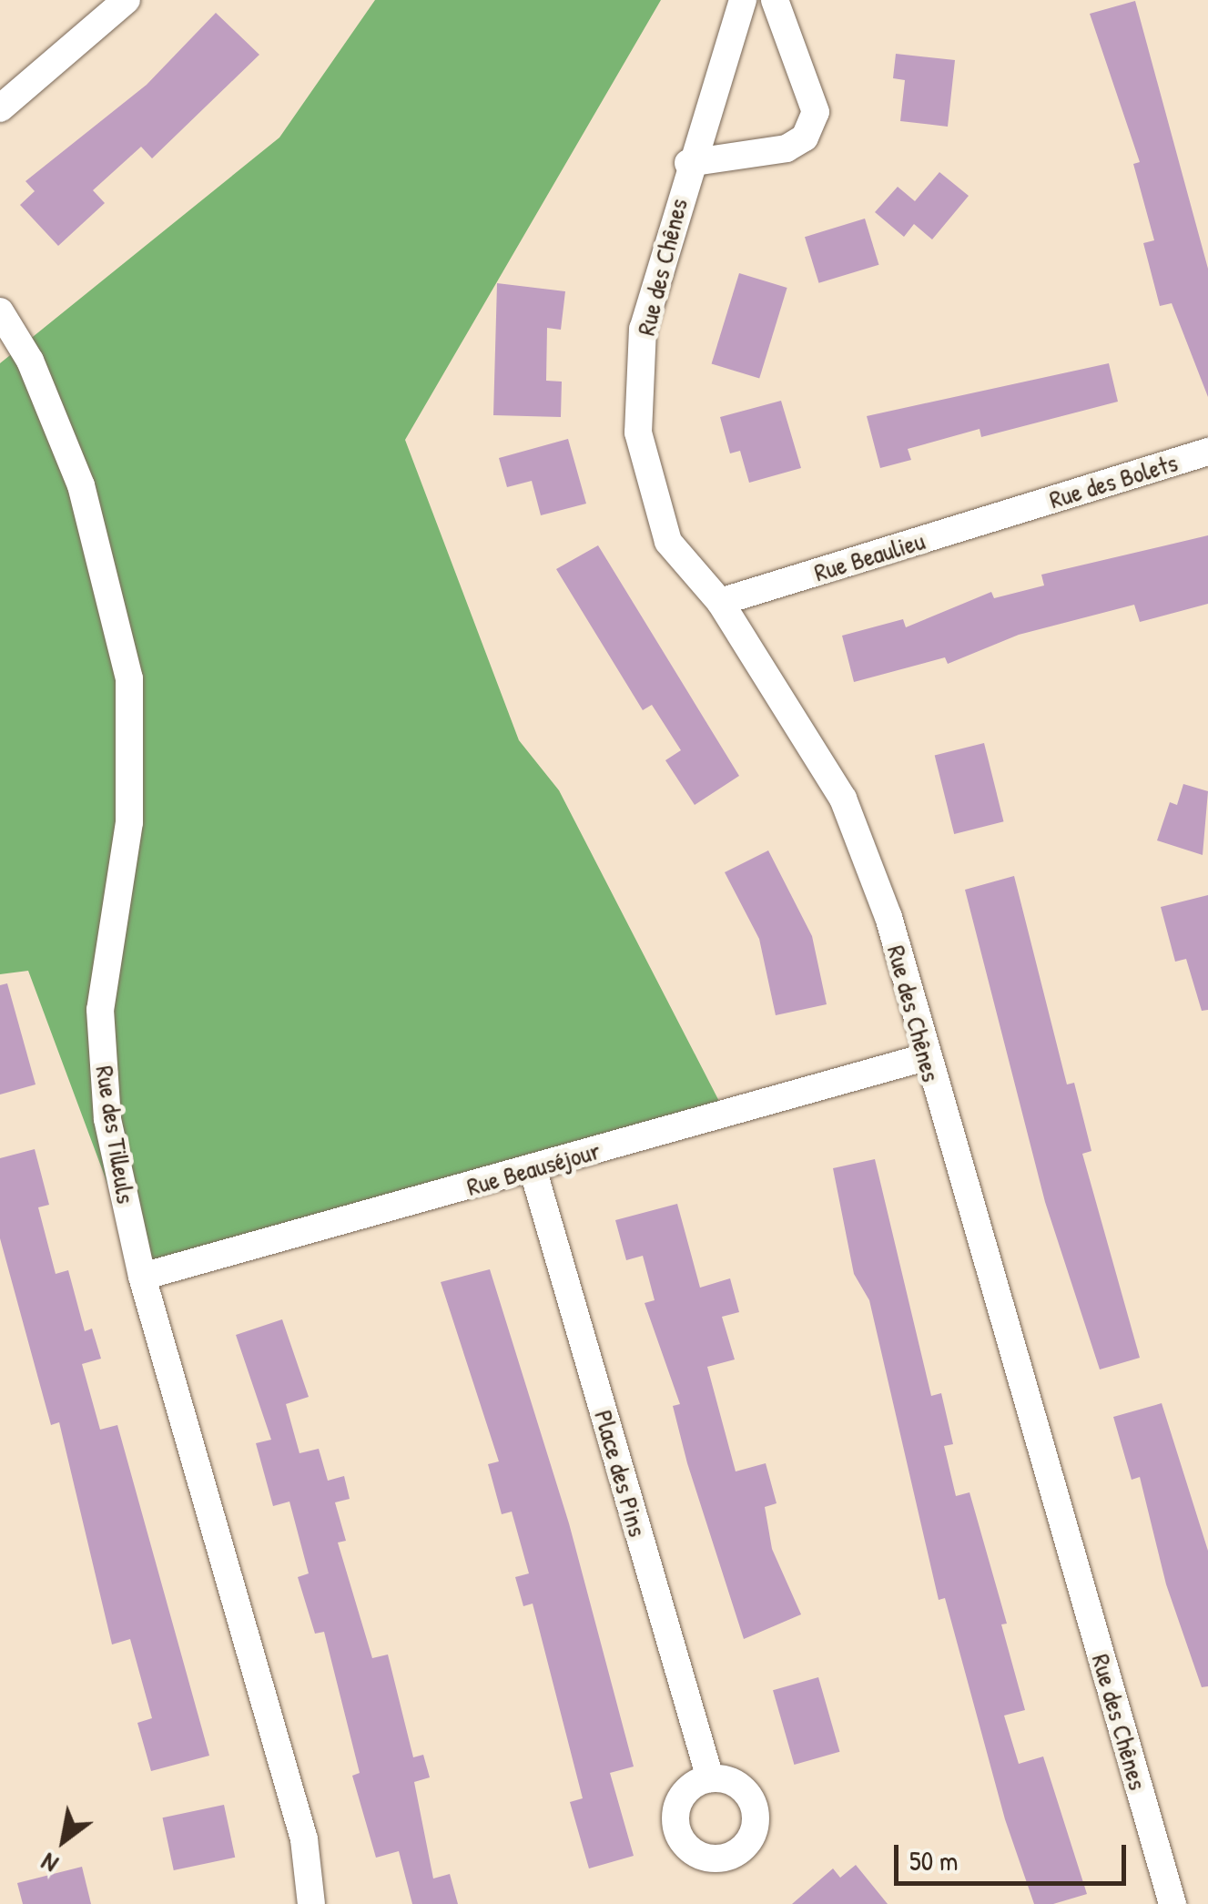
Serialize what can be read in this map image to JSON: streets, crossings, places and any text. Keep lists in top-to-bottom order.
{
  "streets": {
    "street": [
      "Rue des Chênes",
      "Rue des Bolets",
      "Rue Beaulieu",
      "Rue des Tilleuls",
      "Rue Beauséjour",
      "Place des Pins"
    ]
  },
  "crossings": [
    ["Rue des Chênes", "Rue Beaulieu"],
    ["Rue des Chênes", "Rue Beauséjour"],
    ["Rue des Bolets", "Rue Beaulieu"],
    ["Rue des Tilleuls", "Rue Beauséjour"],
    ["Rue Beauséjour", "Place des Pins"]
  ],
  "scale_bar": "50 m",
  "north": "bottom left"
}
